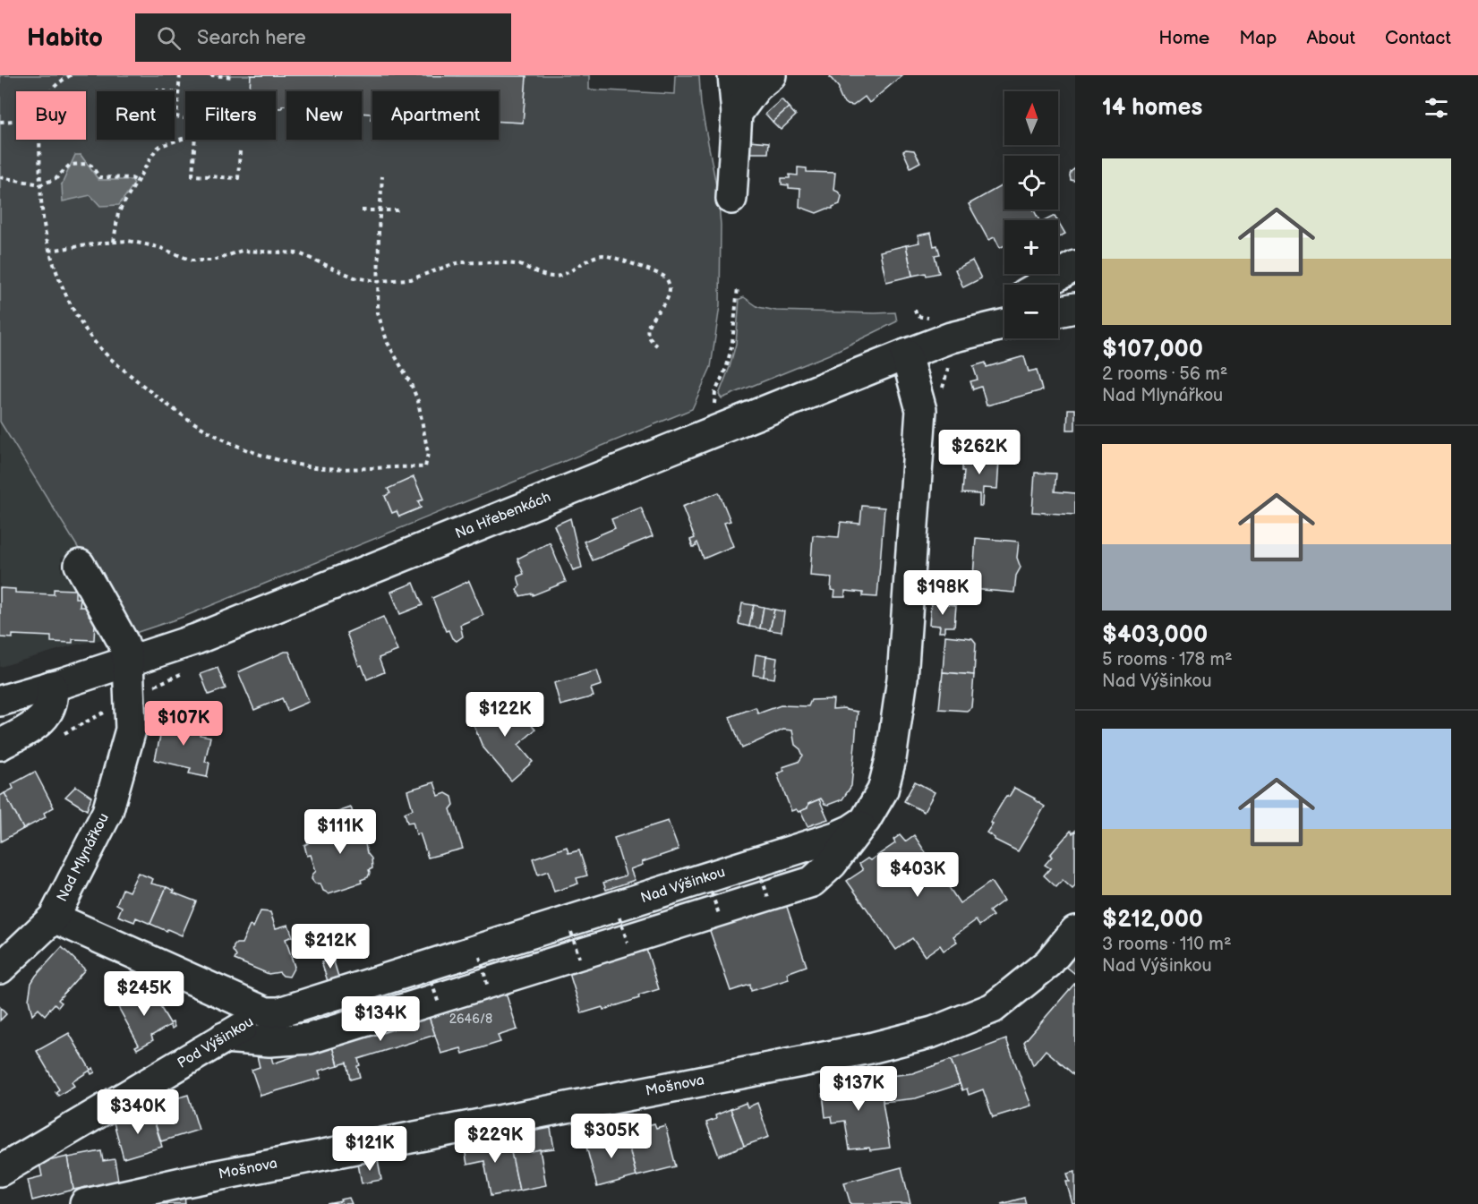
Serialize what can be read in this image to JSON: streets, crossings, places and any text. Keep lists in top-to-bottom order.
{
  "streets": {
    "street": [
      "Na Hřebenkách",
      "Nad Mlynářkou",
      "Nad Výšinkou",
      "Pod Výšinkou",
      "Mošnova"
    ]
  },
  "crossings": [
    ["Na Hřebenkách", "Nad Mlynářkou"],
    ["Nad Výšinkou", "Pod Výšinkou"]
  ],
  "house_numbers": ["2646/8"],
  "north": "top",
  "page": {
    "header": "Habito",
    "search": "Search here",
    "nav": [
      "Home",
      "Map",
      "About",
      "Contact"
    ],
    "heading": "14 homes",
    "map_buttons": ["+", "−"],
    "chip": [
      "Buy",
      "Rent",
      "Filters",
      "New",
      "Apartment"
    ],
    "list": [
      {
        "name": "$107,000",
        "note": "2 rooms · 56 m² · Nad Mlynářkou"
      },
      {
        "name": "$403,000",
        "note": "5 rooms · 178 m² · Nad Výšinkou"
      },
      {
        "name": "$212,000",
        "note": "3 rooms · 110 m² · Nad Výšinkou"
      }
    ],
    "price": [
      "$262K",
      "$198K",
      "$122K",
      "$107K",
      "$111K",
      "$403K",
      "$212K",
      "$245K",
      "$134K",
      "$137K",
      "$340K",
      "$305K",
      "$229K",
      "$121K"
    ]
  }
}
